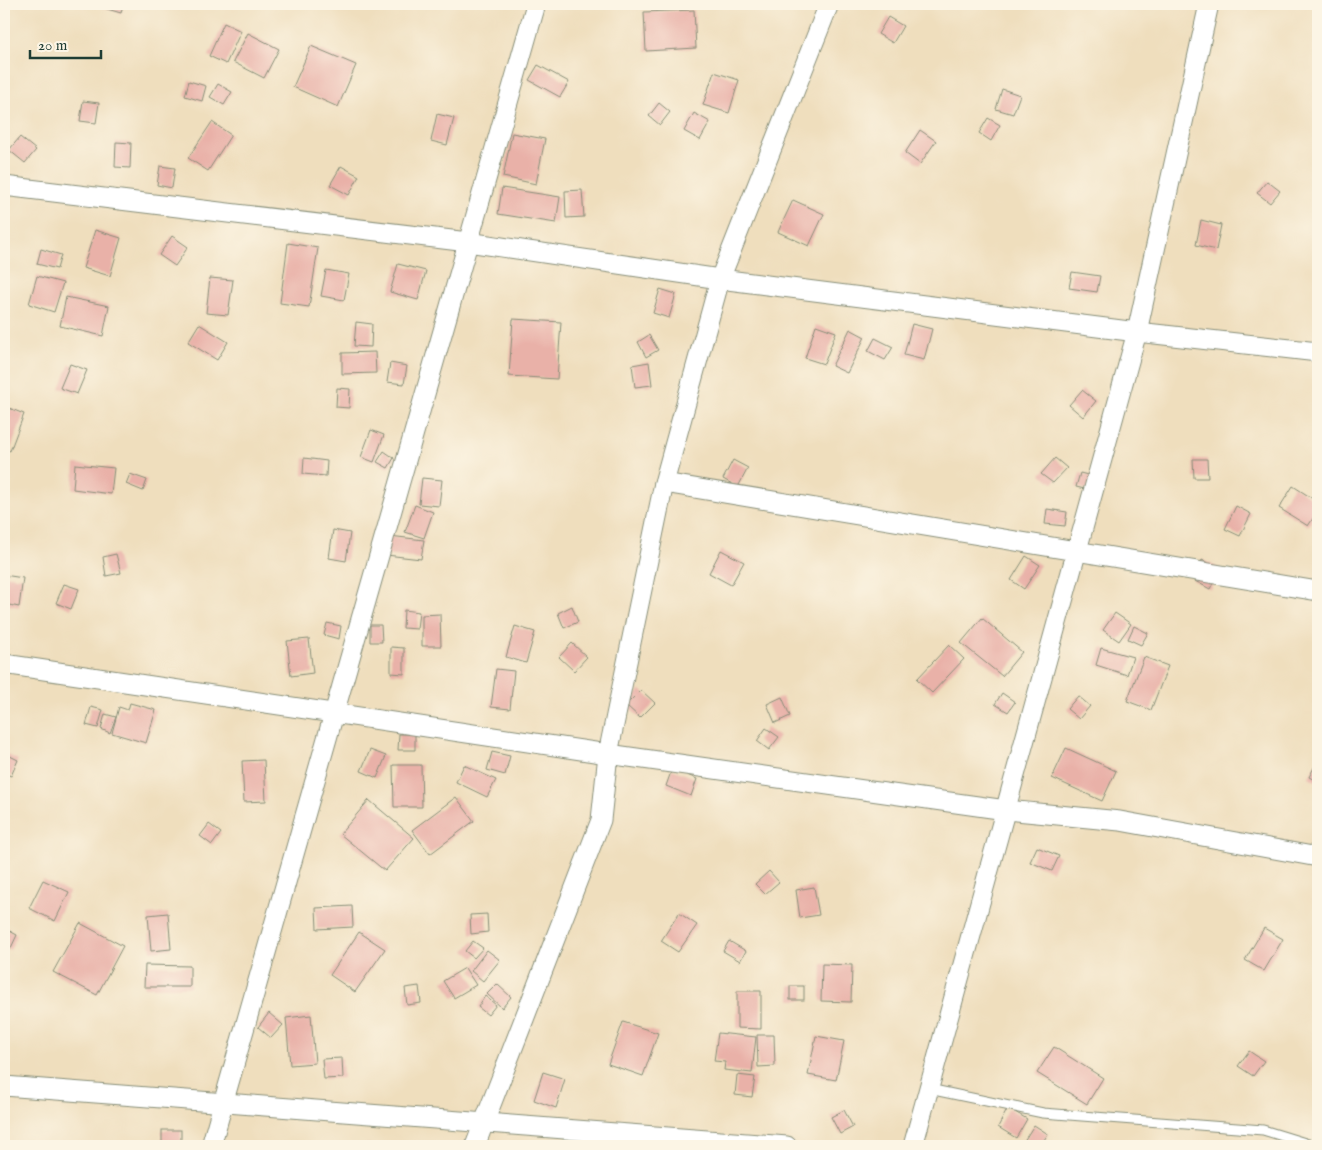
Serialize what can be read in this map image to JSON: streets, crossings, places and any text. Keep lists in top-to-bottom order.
{
  "scale_bar": "20 m"
}
